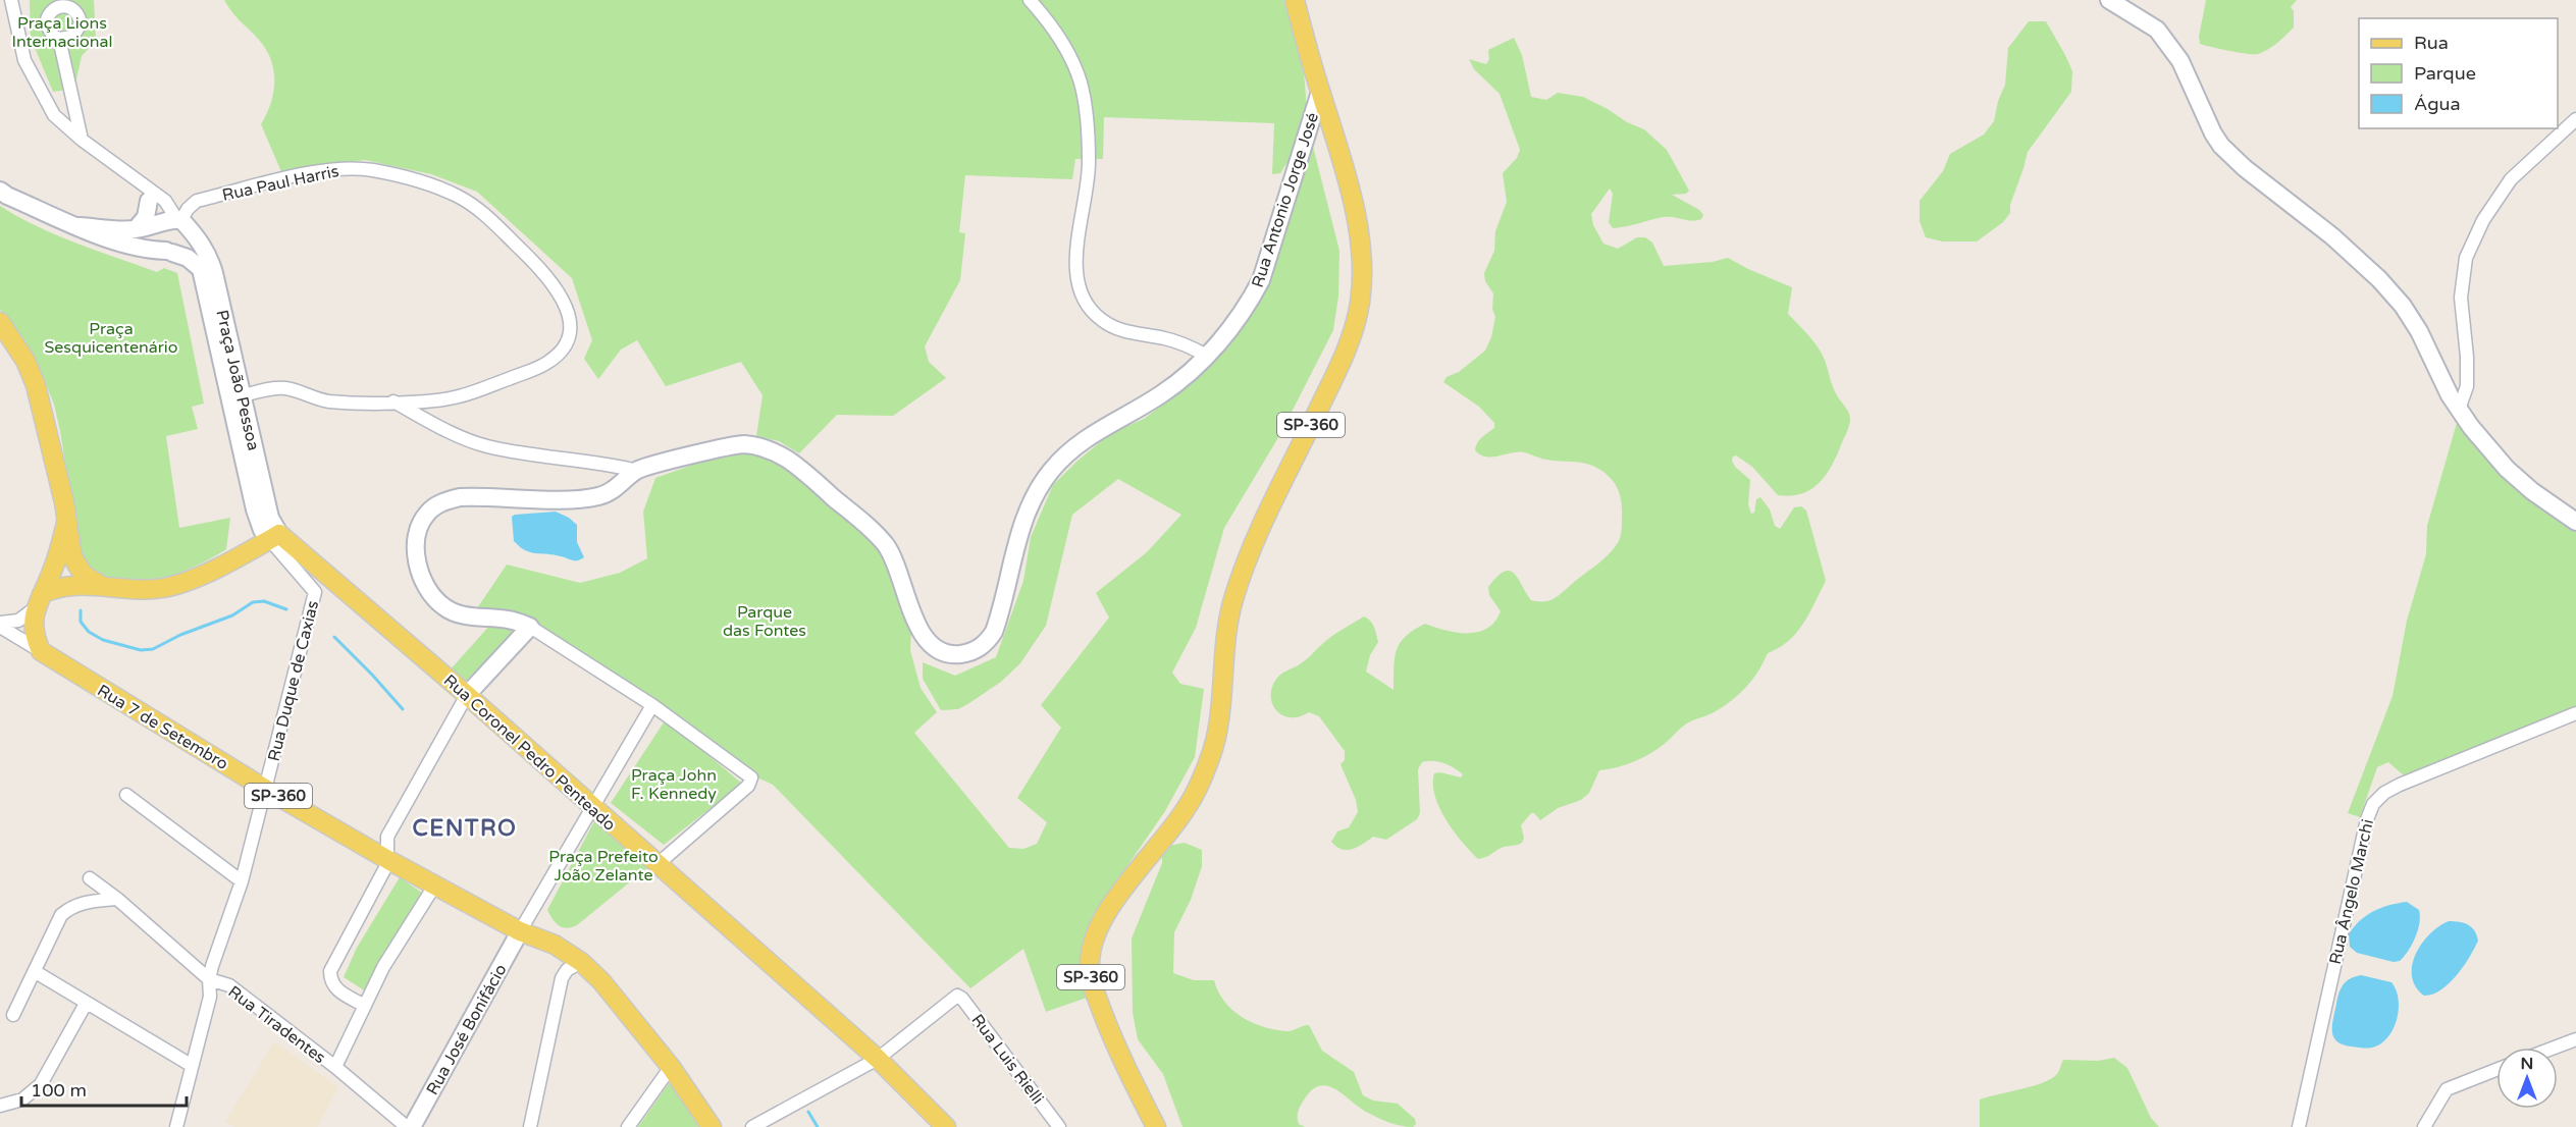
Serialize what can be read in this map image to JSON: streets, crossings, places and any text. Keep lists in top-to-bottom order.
{
  "streets": {
    "main road": ["SP-360", "Rua 7 de Setembro", "Rua Coronel Pedro Penteado"],
    "street": [
      "Rua Paul Harris",
      "Rua Antonio Jorge José",
      "Praça João Pessoa",
      "Rua Duque de Caxias",
      "Rua Ângelo Marchi",
      "Rua Tiradentes",
      "Rua José Bonifácio",
      "Rua Luis Rielli"
    ]
  },
  "crossings": [
    ["Rua Paul Harris", "Praça João Pessoa"],
    ["Rua Antonio Jorge José", "SP-360"],
    ["Praça João Pessoa", "Rua Coronel Pedro Penteado"],
    ["SP-360", "Rua 7 de Setembro"],
    ["SP-360", "Rua José Bonifácio"],
    ["Rua Duque de Caxias", "Rua 7 de Setembro"],
    ["Rua Duque de Caxias", "Rua Tiradentes"],
    ["Rua 7 de Setembro", "Rua José Bonifácio"],
    ["Rua Coronel Pedro Penteado", "Rua Luis Rielli"],
    ["Rua Tiradentes", "Rua José Bonifácio"]
  ],
  "districts": ["CENTRO"],
  "parks": [
    "Praça Lions Internacional",
    "Praça Sesquicentenário",
    "Parque das Fontes",
    "Praça John F. Kennedy",
    "Praça Prefeito João Zelante"
  ],
  "legend": ["Rua", "Parque", "Água"],
  "scale_bar": "100 m",
  "north": "top"
}
